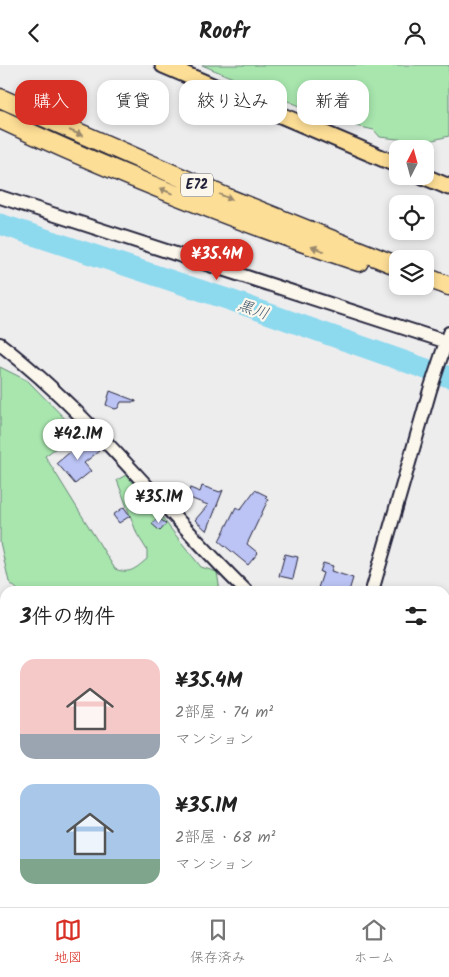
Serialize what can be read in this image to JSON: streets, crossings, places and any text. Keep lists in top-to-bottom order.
{
  "streets": {
    "highway": ["E72"]
  },
  "water": ["黒川"],
  "north": "top",
  "page": {
    "header": "Roofr",
    "chip": [
      "購入",
      "賃貸",
      "絞り込み",
      "新着"
    ],
    "price": ["¥35.4M", "¥42.1M", "¥35.1M"],
    "heading": "3件の物件",
    "list": [
      {
        "name": "¥35.4M",
        "note": "2部屋 · 74 m² · マンション"
      },
      {
        "name": "¥35.1M",
        "note": "2部屋 · 68 m² · マンション"
      }
    ],
    "tabs": ["地図", "保存済み", "ホーム"]
  }
}
